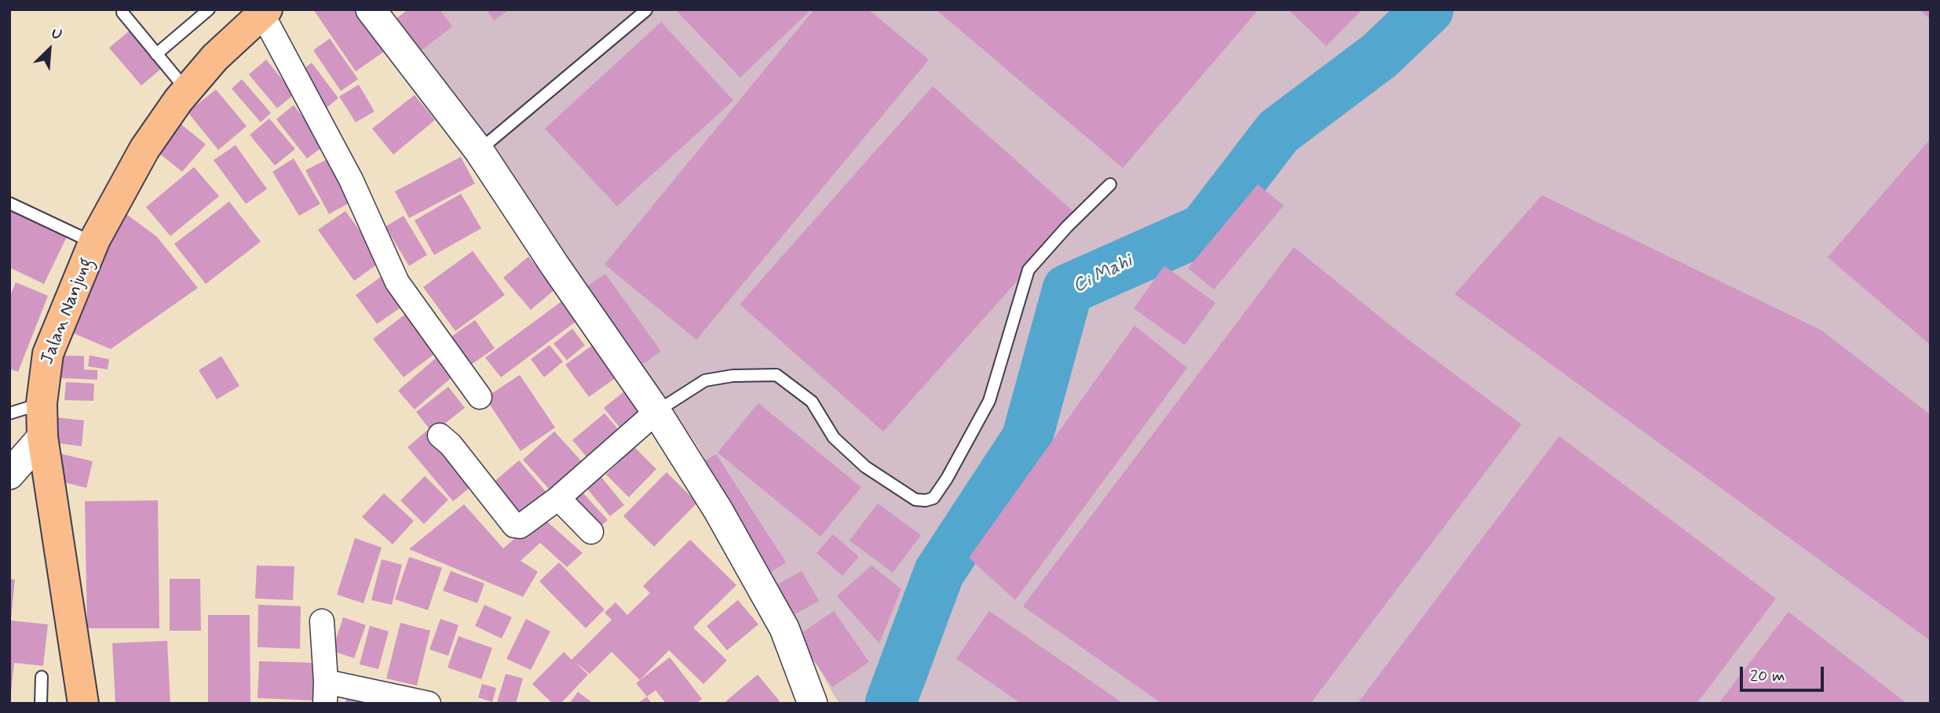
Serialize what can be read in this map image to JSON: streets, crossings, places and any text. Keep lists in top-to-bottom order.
{
  "streets": {
    "main road": ["Jalan Nanjung"]
  },
  "water": ["Ci Mahi"],
  "scale_bar": "20 m",
  "north": "top right"
}
